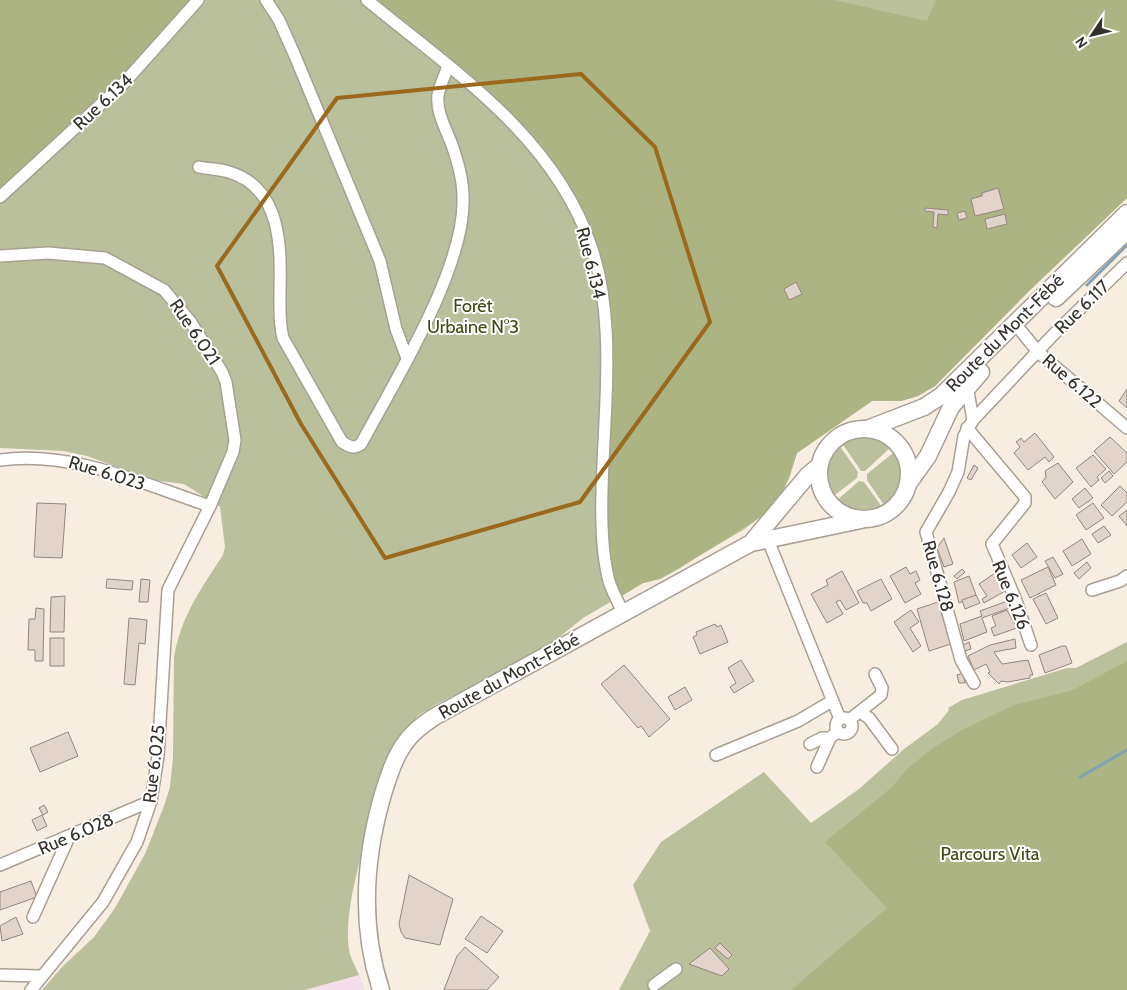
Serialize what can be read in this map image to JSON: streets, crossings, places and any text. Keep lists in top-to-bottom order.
{
  "streets": {
    "street": [
      "Rue 6.134",
      "Rue 6.117",
      "Rue 6.021",
      "Route du Mont-Fébé",
      "Rue 6.122",
      "Rue 6.023",
      "Rue 6.128",
      "Rue 6.126",
      "Rue 6.025",
      "Rue 6.028"
    ]
  },
  "crossings": [
    ["Rue 6.134", "Route du Mont-Fébé"],
    ["Rue 6.117", "Rue 6.122"],
    ["Rue 6.117", "Rue 6.128"],
    ["Rue 6.117", "Rue 6.126"],
    ["Rue 6.021", "Rue 6.023"],
    ["Rue 6.021", "Rue 6.025"],
    ["Route du Mont-Fébé", "Rue 6.122"],
    ["Route du Mont-Fébé", "Rue 6.128"],
    ["Rue 6.023", "Rue 6.025"],
    ["Rue 6.128", "Rue 6.126"],
    ["Rue 6.025", "Rue 6.028"]
  ],
  "parks": ["Forêt Urbaine N°3", "Parcours Vita"],
  "north": "bottom left"
}
